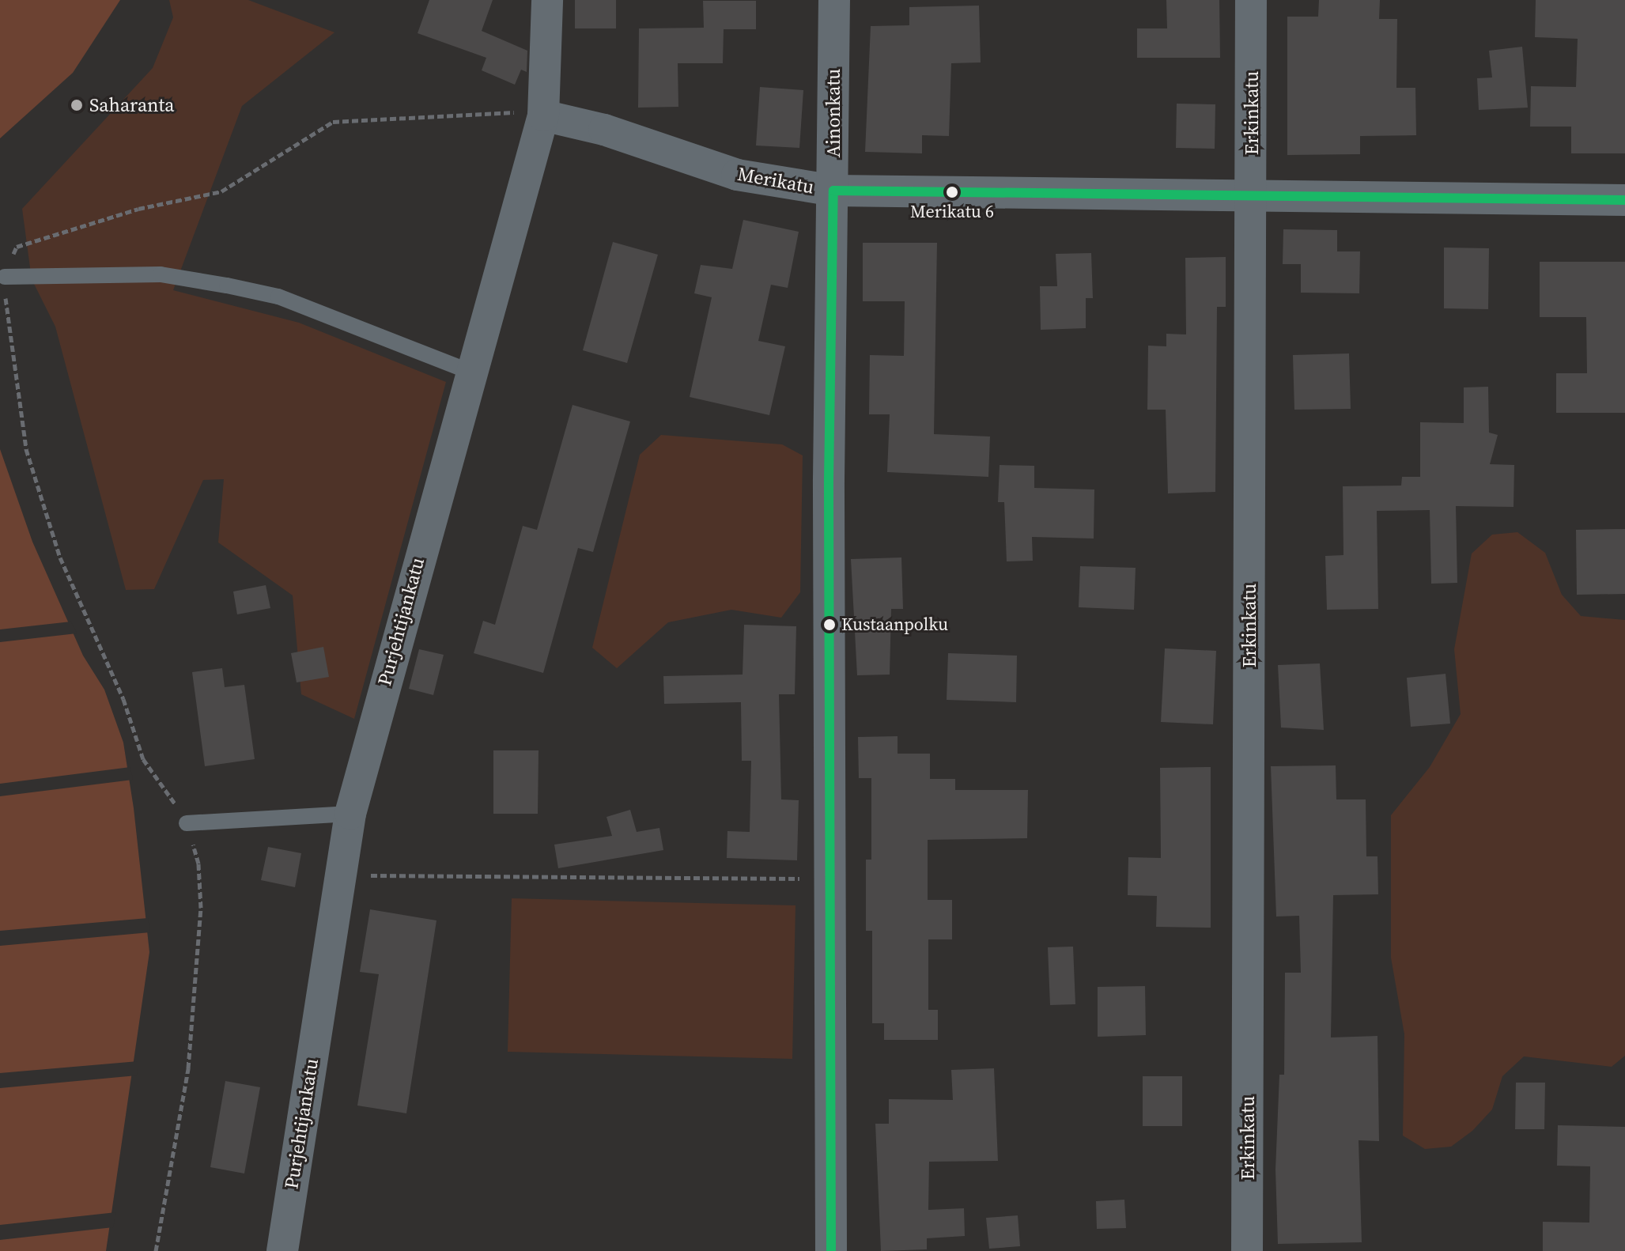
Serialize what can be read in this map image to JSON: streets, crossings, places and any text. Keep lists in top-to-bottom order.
{
  "streets": {
    "street": [
      "Ainonkatu",
      "Erkinkatu",
      "Merikatu",
      "Purjehtijankatu"
    ]
  },
  "crossings": [
    ["Ainonkatu", "Merikatu"],
    ["Erkinkatu", "Merikatu"],
    ["Merikatu", "Purjehtijankatu"]
  ],
  "places": ["Saharanta", "Merikatu 6", "Kustaanpolku"]
}
